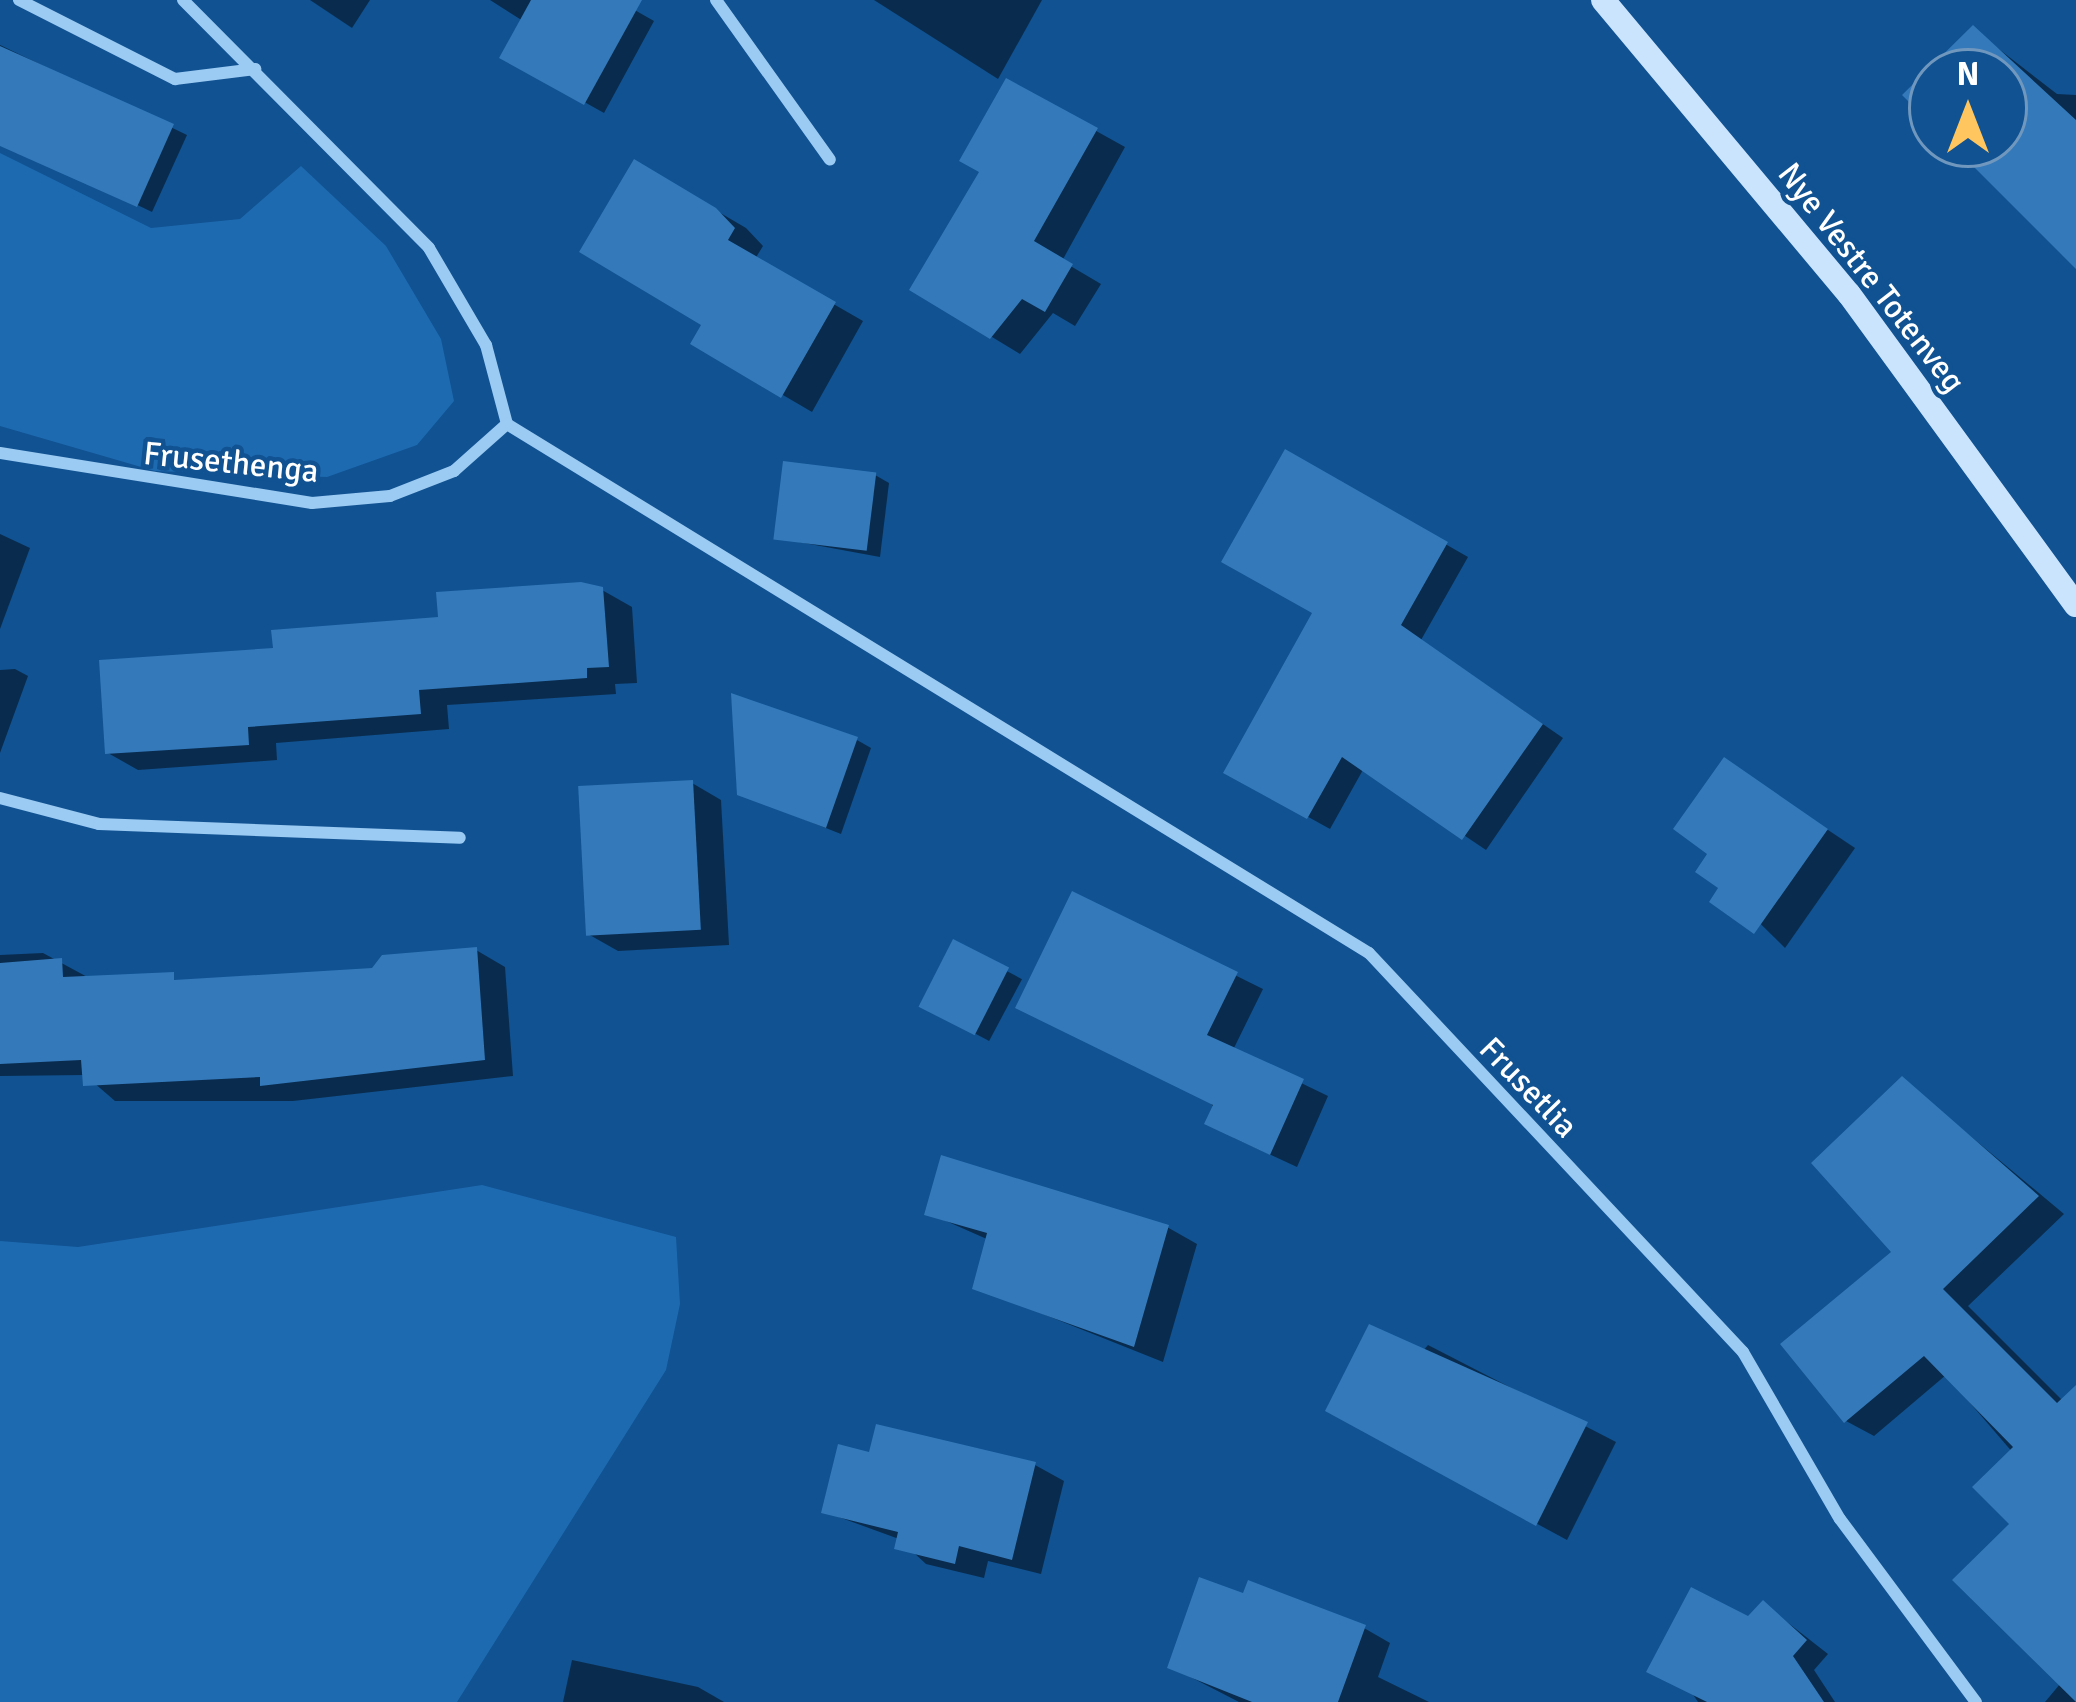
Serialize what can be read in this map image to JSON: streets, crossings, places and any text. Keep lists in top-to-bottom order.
{
  "streets": {
    "main road": ["Nye Vestre Totenveg"],
    "street": ["Frusethenga", "Frusetlia"]
  },
  "crossings": [
    ["Frusethenga", "Frusetlia"]
  ],
  "north": "top"
}
